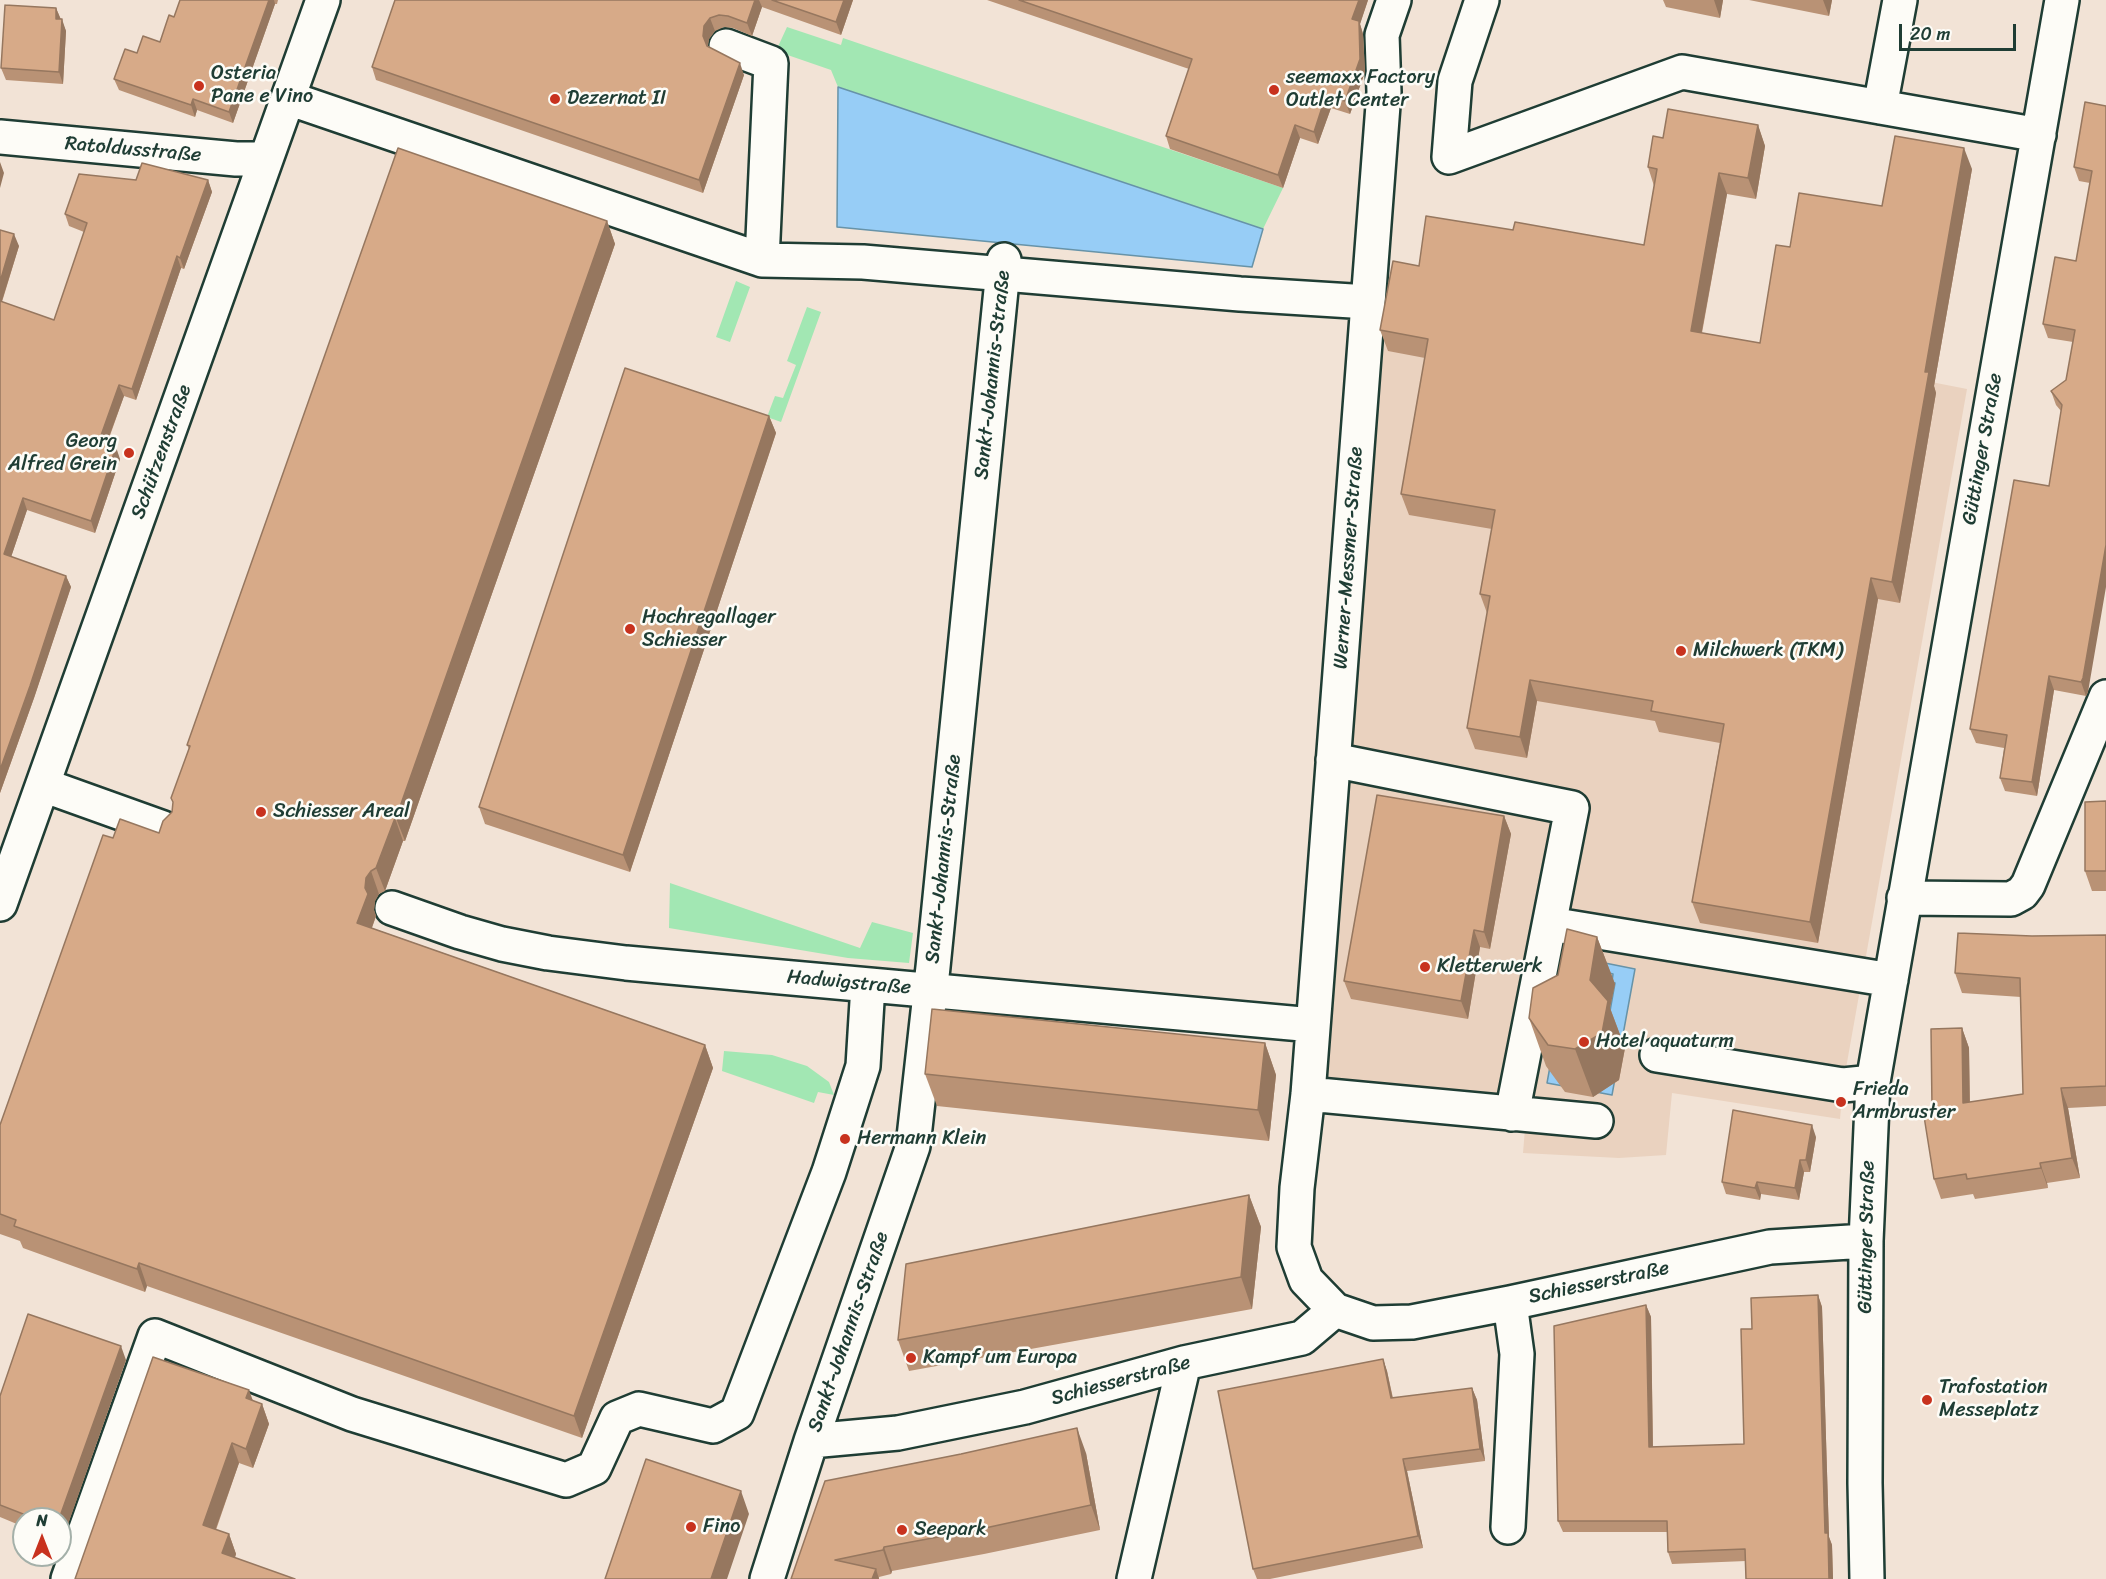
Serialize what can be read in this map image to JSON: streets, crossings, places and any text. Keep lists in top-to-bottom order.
{
  "streets": {
    "street": [
      "Ratoldusstraße",
      "Sankt-Johannis-Straße",
      "Güttinger Straße",
      "Schützenstraße",
      "Werner-Messmer-Straße",
      "Hadwigstraße",
      "Schiesserstraße"
    ]
  },
  "crossings": [
    ["Ratoldusstraße", "Schützenstraße"],
    ["Sankt-Johannis-Straße", "Hadwigstraße"],
    ["Sankt-Johannis-Straße", "Schiesserstraße"],
    ["Güttinger Straße", "Schiesserstraße"],
    ["Werner-Messmer-Straße", "Hadwigstraße"],
    ["Werner-Messmer-Straße", "Schiesserstraße"],
    ["Hadwigstraße", "Schiesserstraße"]
  ],
  "places": [
    "Osteria Pane e Vino",
    "seemaxx Factory Outlet Center",
    "Dezernat II",
    "Georg Alfred Grein",
    "Hochregallager Schiesser",
    "Milchwerk (TKM)",
    "Schiesser Areal",
    "Kletterwerk",
    "Hotel aquaturm",
    "Frieda Armbruster",
    "Hermann Klein",
    "Kampf um Europa",
    "Trafostation Messeplatz",
    "Fino",
    "Seepark"
  ],
  "scale_bar": "20 m",
  "north": "top"
}
